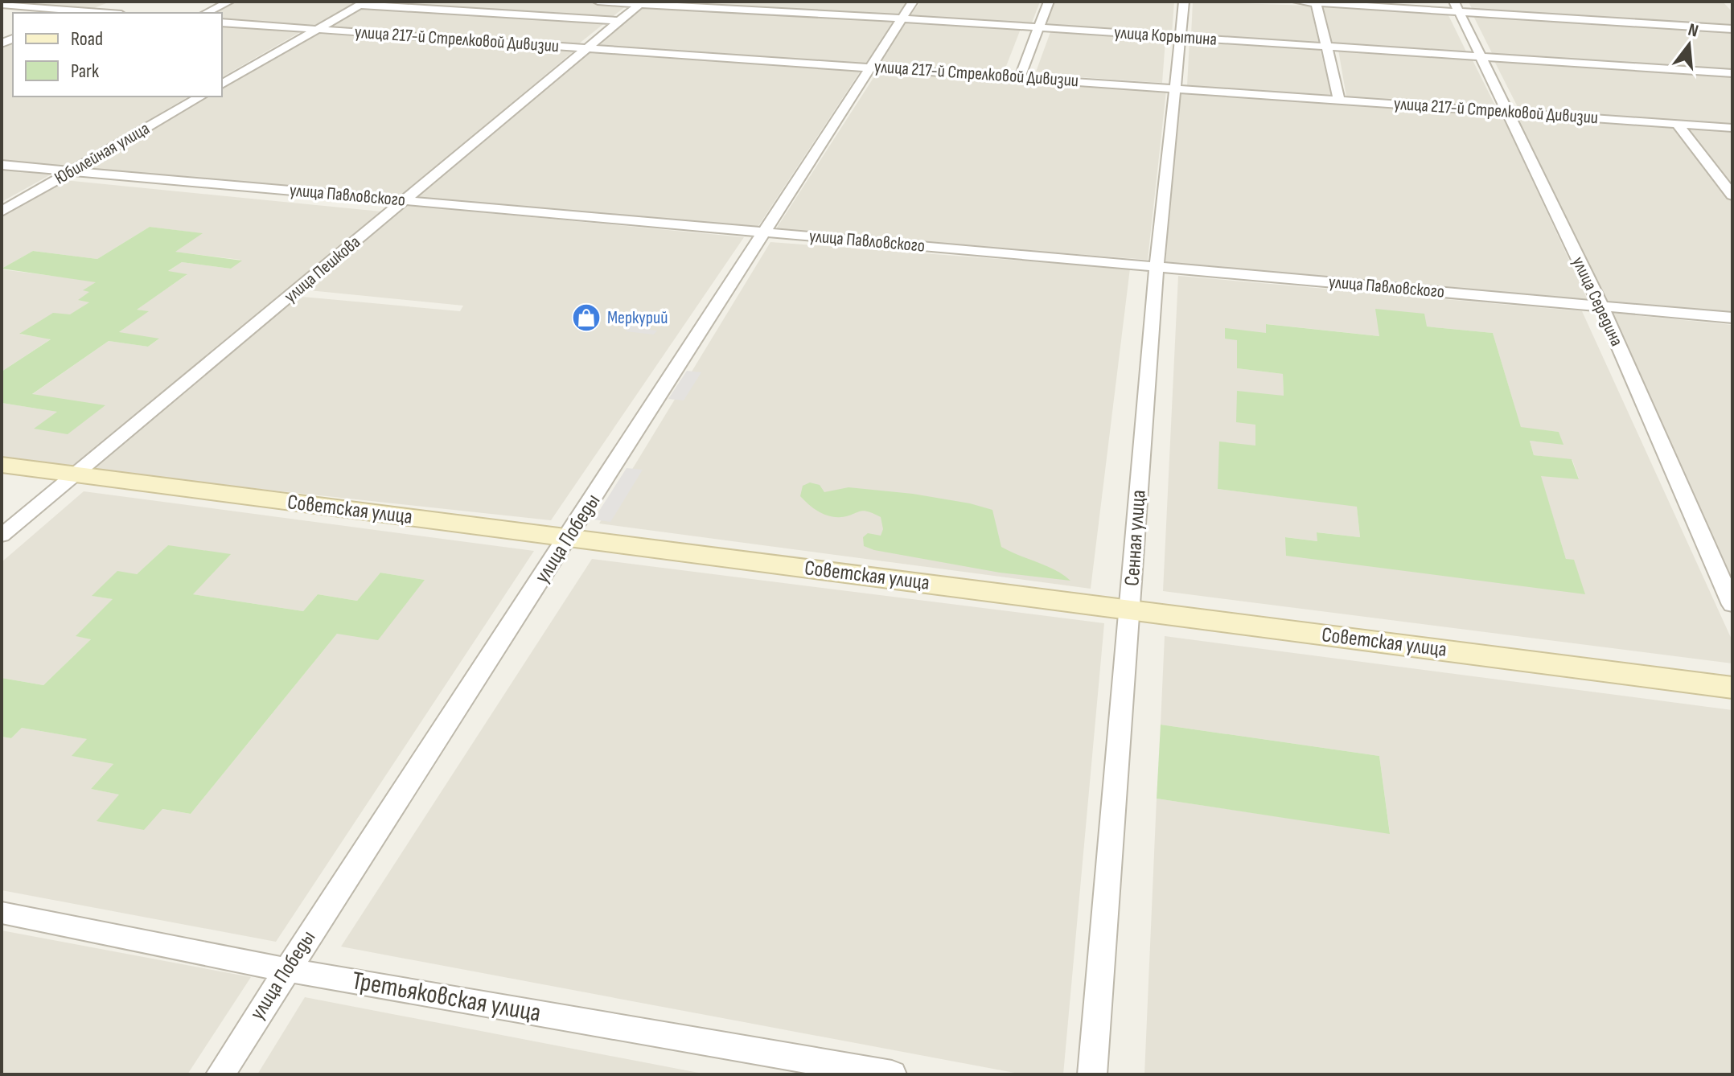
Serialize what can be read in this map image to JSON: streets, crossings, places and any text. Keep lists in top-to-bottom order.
{
  "streets": {
    "street": [
      "улица Корытина",
      "улица 217-й Стрелковой Дивизии",
      "Юбилейная улица",
      "улица Павловского",
      "улица Пешкова",
      "улица Середина",
      "Советская улица",
      "Сенная улица",
      "улица Победы",
      "Третьяковская улица"
    ]
  },
  "crossings": [
    ["улица Корытина", "улица Пешкова"],
    ["улица Корытина", "улица Середина"],
    ["улица Корытина", "Сенная улица"],
    ["улица Корытина", "улица Победы"],
    ["улица 217-й Стрелковой Дивизии", "улица Пешкова"],
    ["улица 217-й Стрелковой Дивизии", "улица Середина"],
    ["улица 217-й Стрелковой Дивизии", "Сенная улица"],
    ["улица 217-й Стрелковой Дивизии", "улица Победы"],
    ["Юбилейная улица", "улица Павловского"],
    ["улица Павловского", "улица Пешкова"],
    ["улица Павловского", "улица Середина"],
    ["улица Павловского", "Сенная улица"],
    ["улица Павловского", "улица Победы"],
    ["улица Пешкова", "Советская улица"],
    ["Советская улица", "Сенная улица"],
    ["Советская улица", "улица Победы"],
    ["улица Победы", "Третьяковская улица"]
  ],
  "places": {
    "shop": ["Меркурий"]
  },
  "legend": ["Road", "Park"],
  "north": "top"
}
